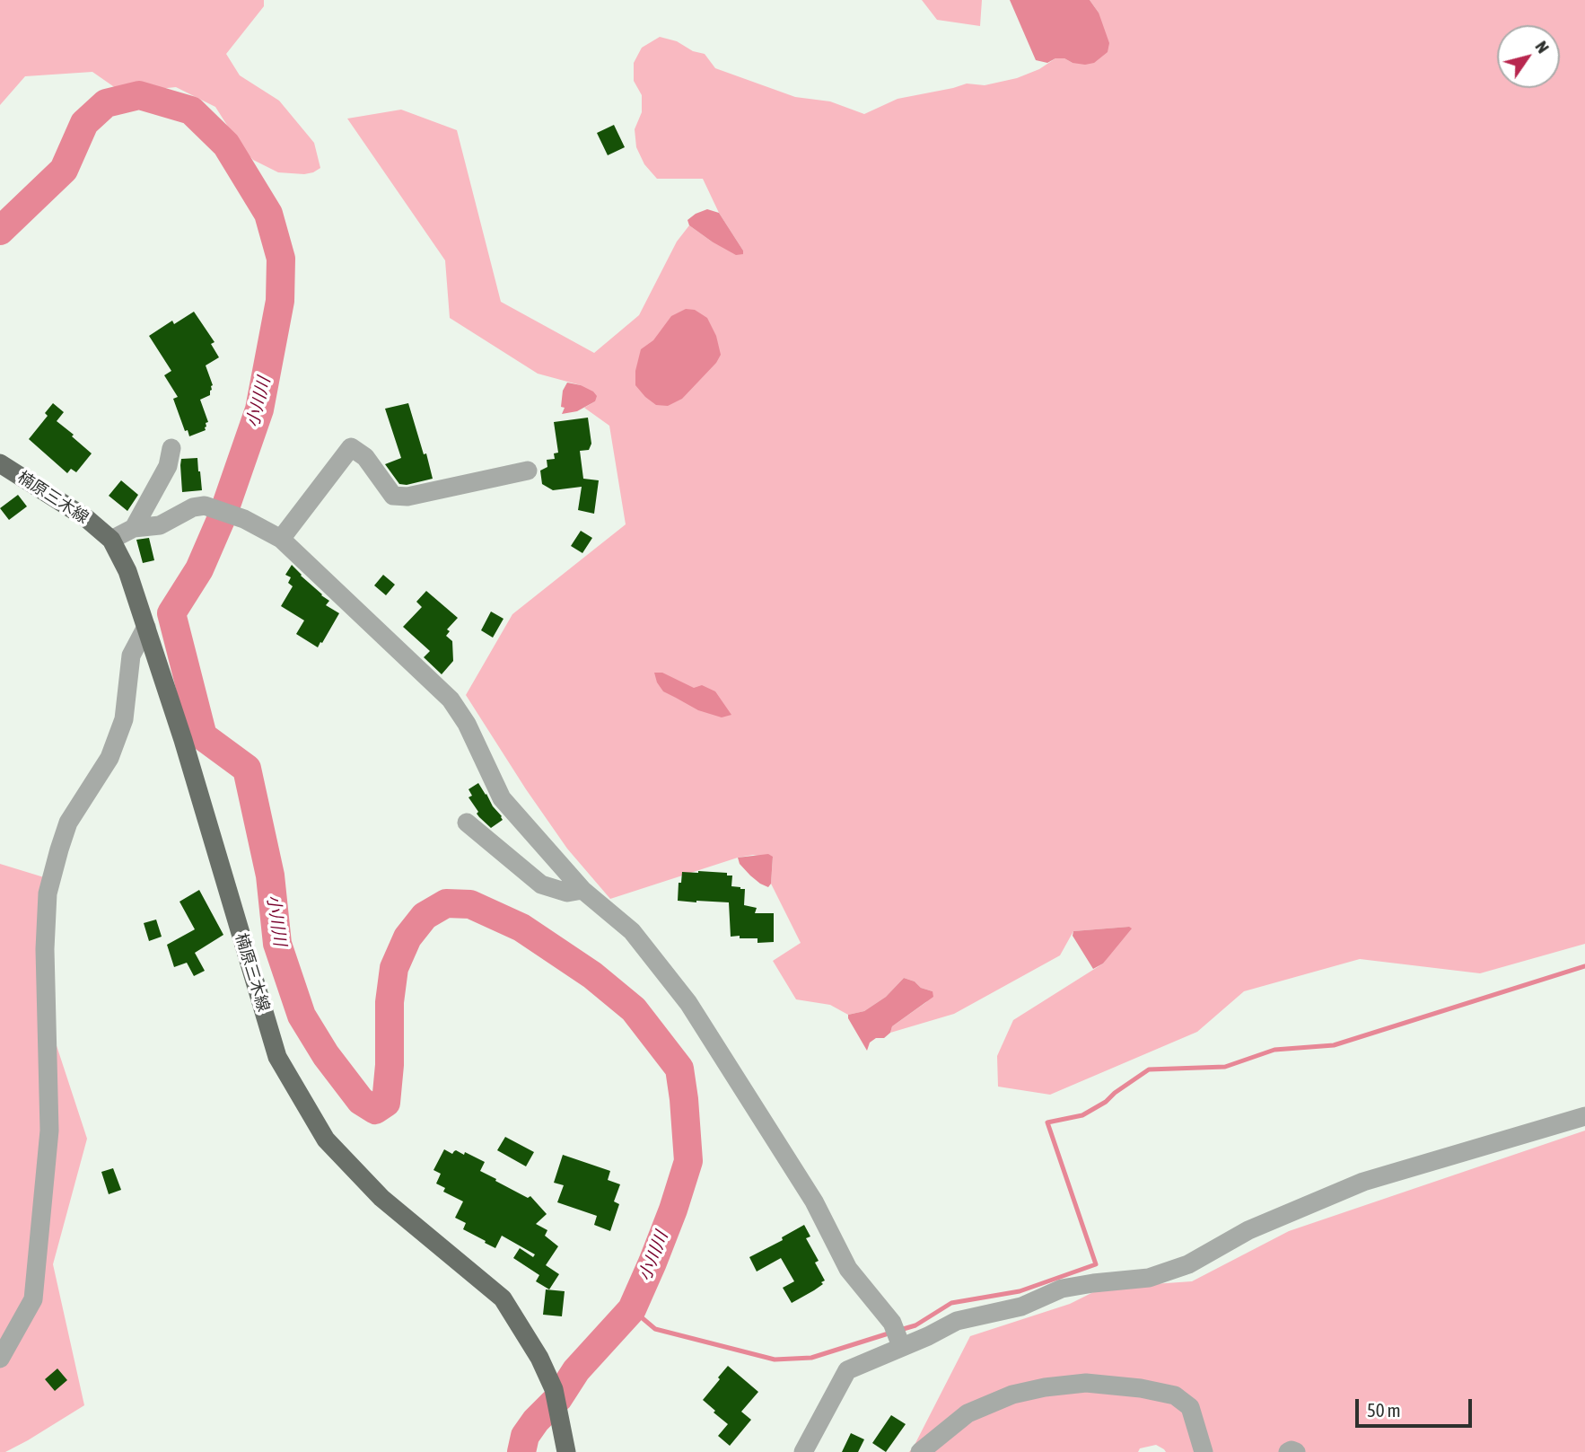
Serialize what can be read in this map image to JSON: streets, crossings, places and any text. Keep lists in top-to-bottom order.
{
  "streets": {
    "main road": ["楠原三木線"]
  },
  "water": ["小川川"],
  "scale_bar": "50 m",
  "north": "top right"
}
